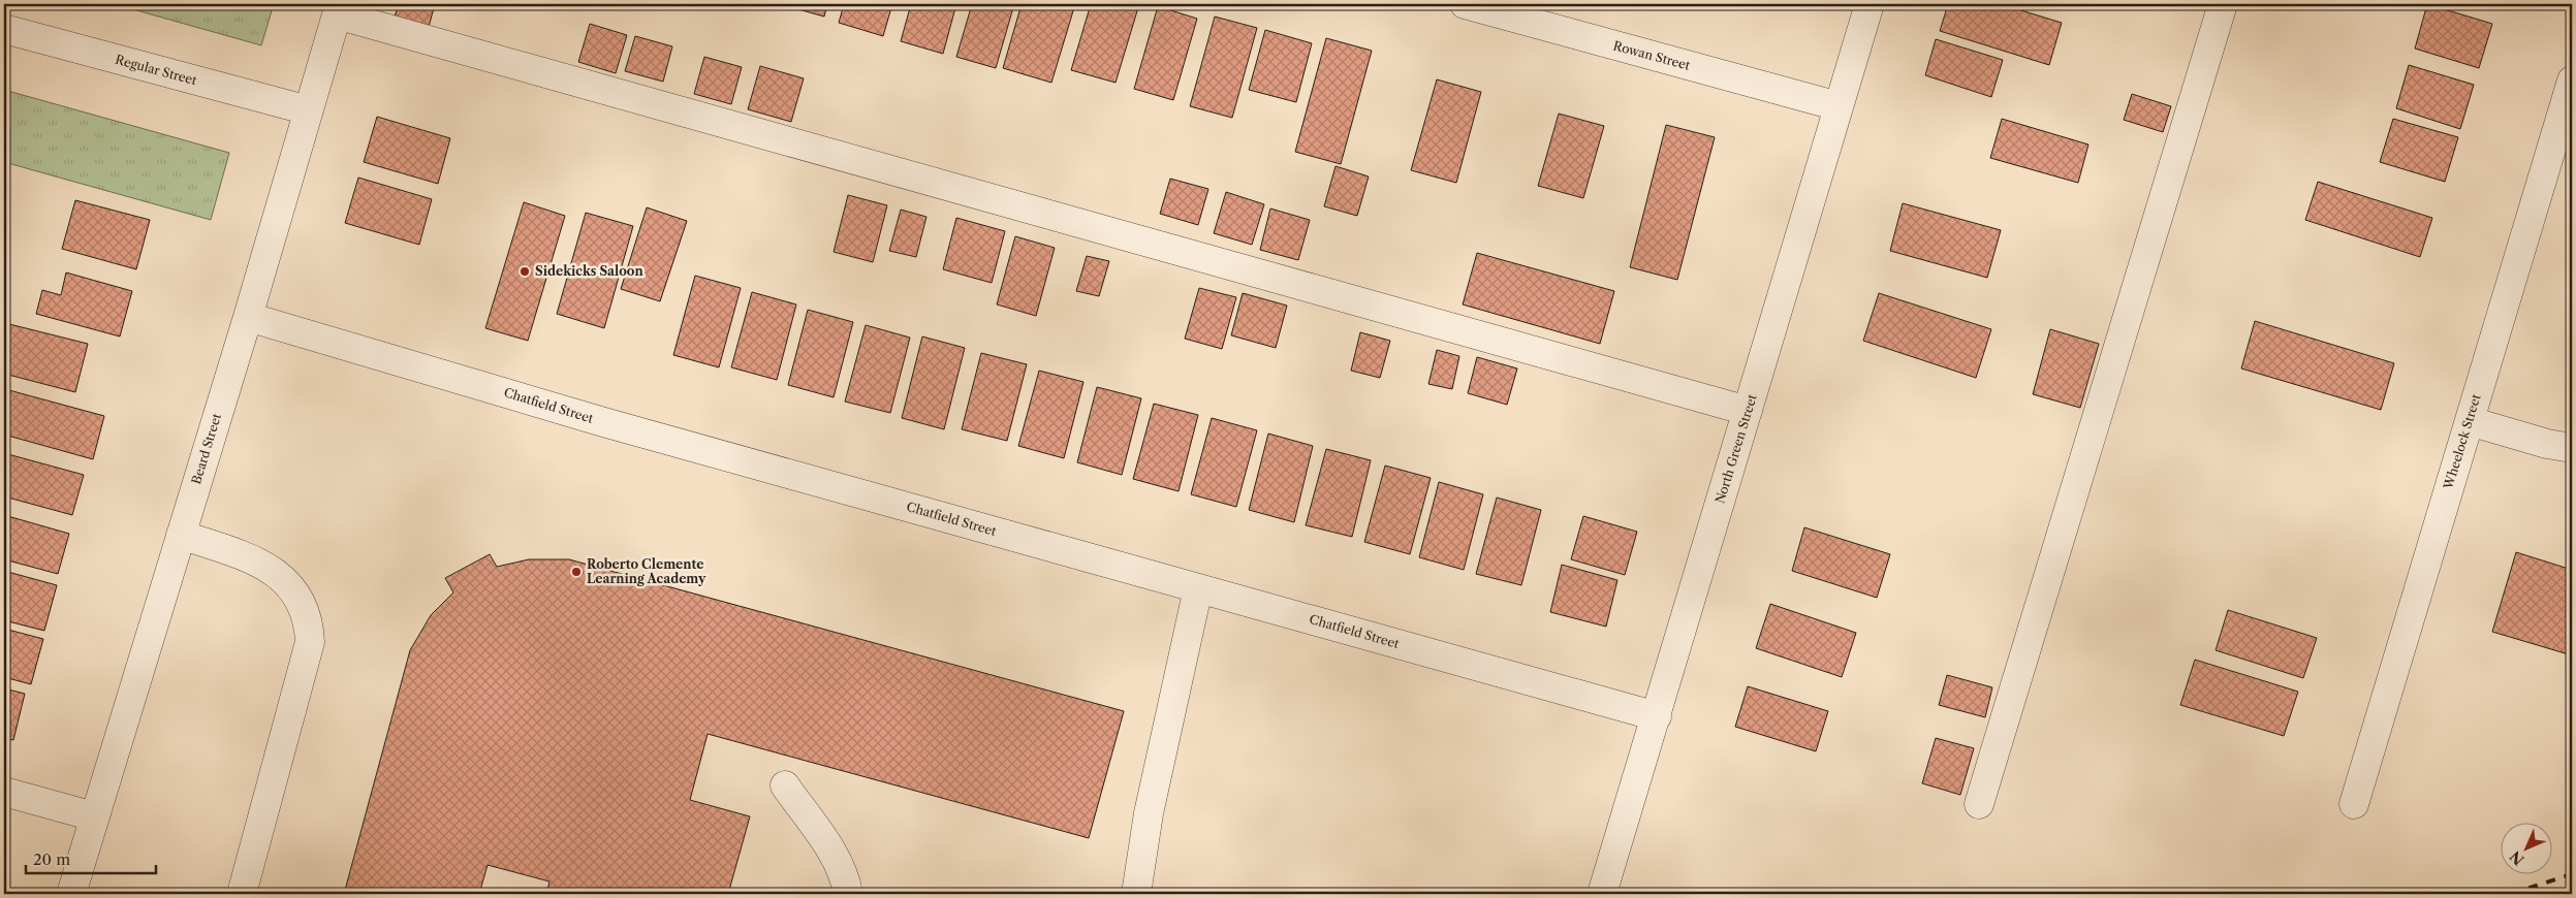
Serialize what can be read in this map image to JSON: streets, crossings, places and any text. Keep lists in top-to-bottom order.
{
  "streets": {
    "street": [
      "Rowan Street",
      "Regular Street",
      "Chatfield Street",
      "Wheelock Street",
      "Beard Street",
      "North Green Street"
    ]
  },
  "crossings": [
    ["Rowan Street", "North Green Street"],
    ["Regular Street", "Beard Street"],
    ["Chatfield Street", "Beard Street"],
    ["Chatfield Street", "North Green Street"]
  ],
  "places": ["Sidekicks Saloon", "Roberto Clemente Learning Academy"],
  "scale_bar": "20 m",
  "north": "bottom left"
}
